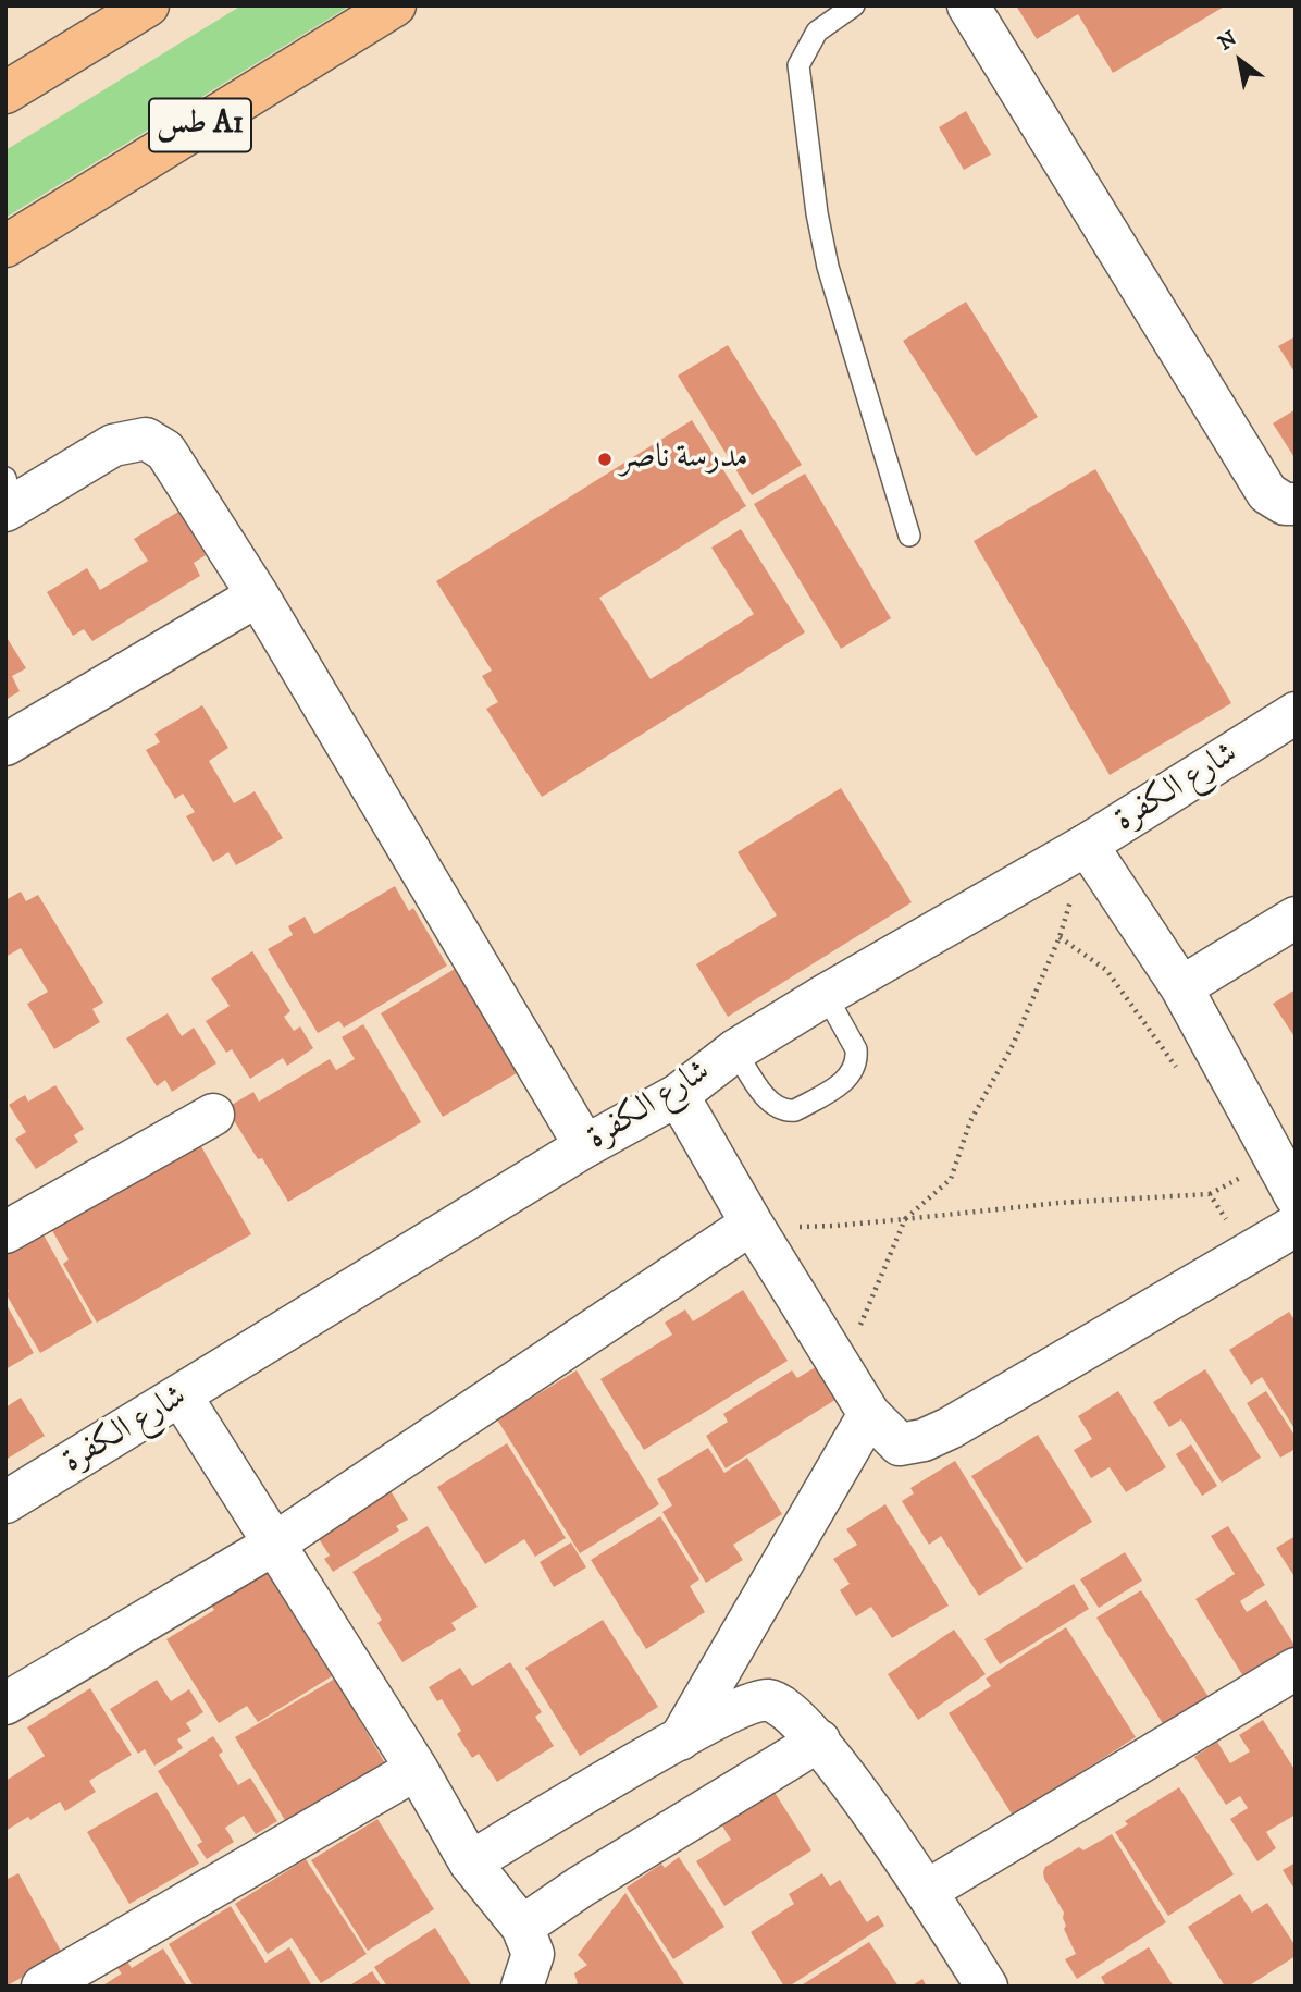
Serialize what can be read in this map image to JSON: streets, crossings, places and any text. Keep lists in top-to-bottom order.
{
  "streets": {
    "highway": ["طس A1"],
    "street": ["شارع الكفرة"]
  },
  "places": ["مدرسة ناصر"],
  "north": "top left"
}
